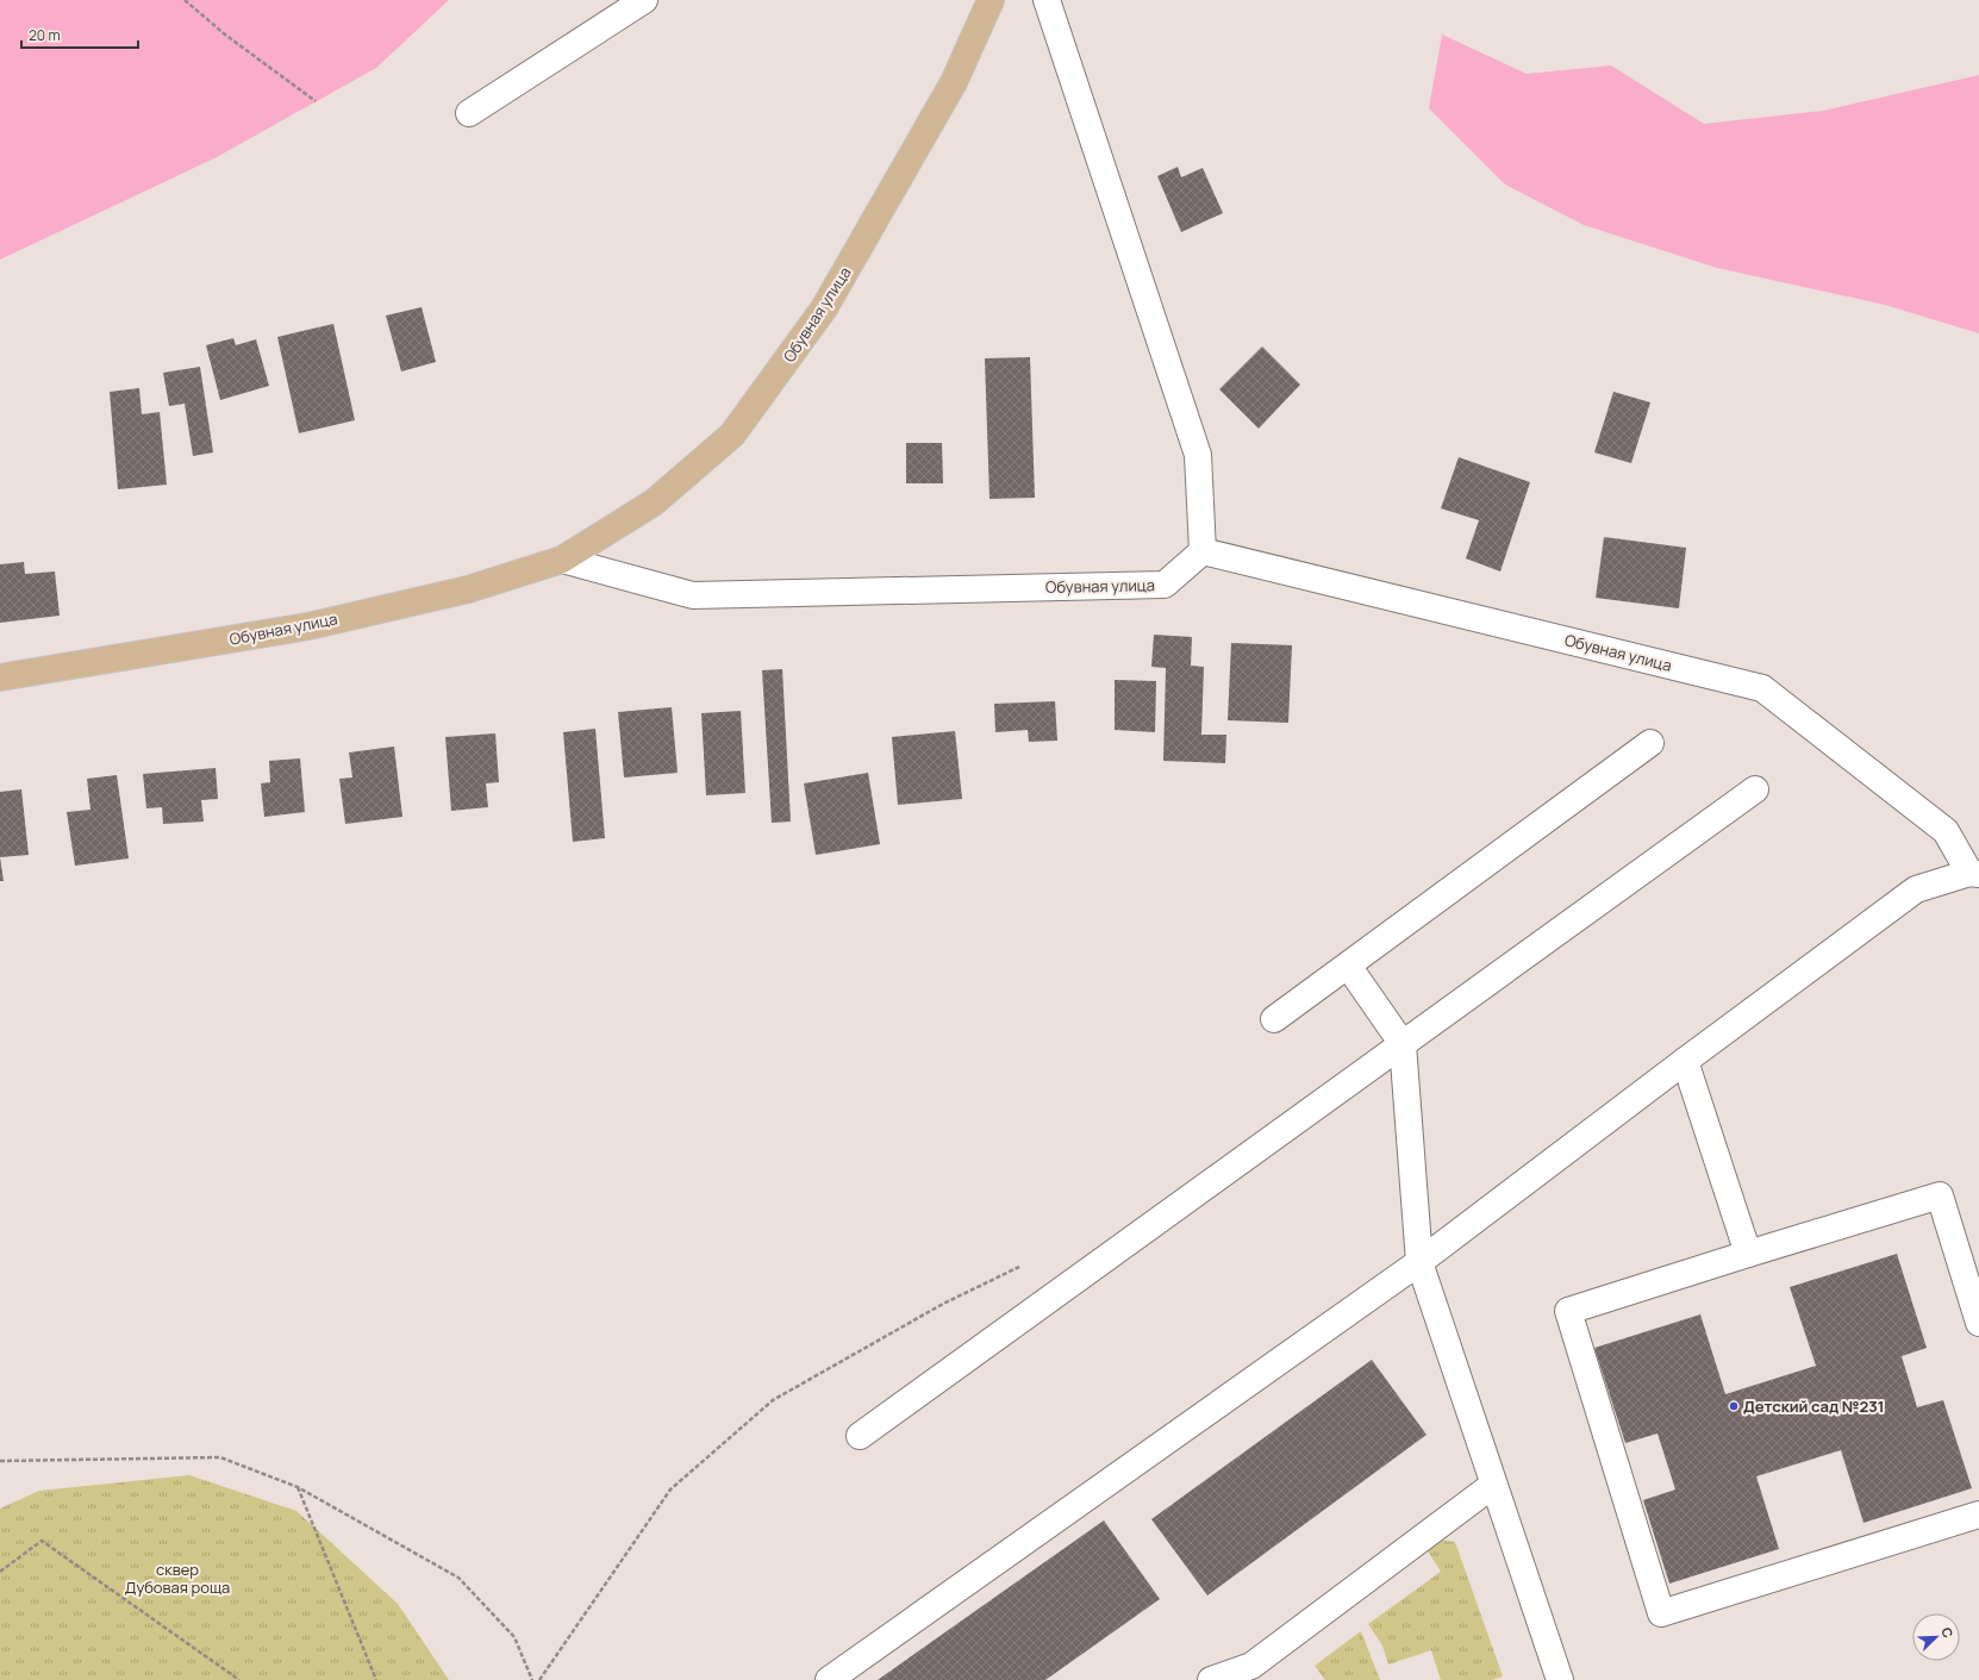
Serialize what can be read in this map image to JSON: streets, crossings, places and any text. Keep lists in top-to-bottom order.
{
  "streets": {
    "main road": ["Обувная улица"]
  },
  "parks": ["сквер Дубовая роща"],
  "places": ["Детский сад №231"],
  "scale_bar": "20 m",
  "north": "top right"
}
